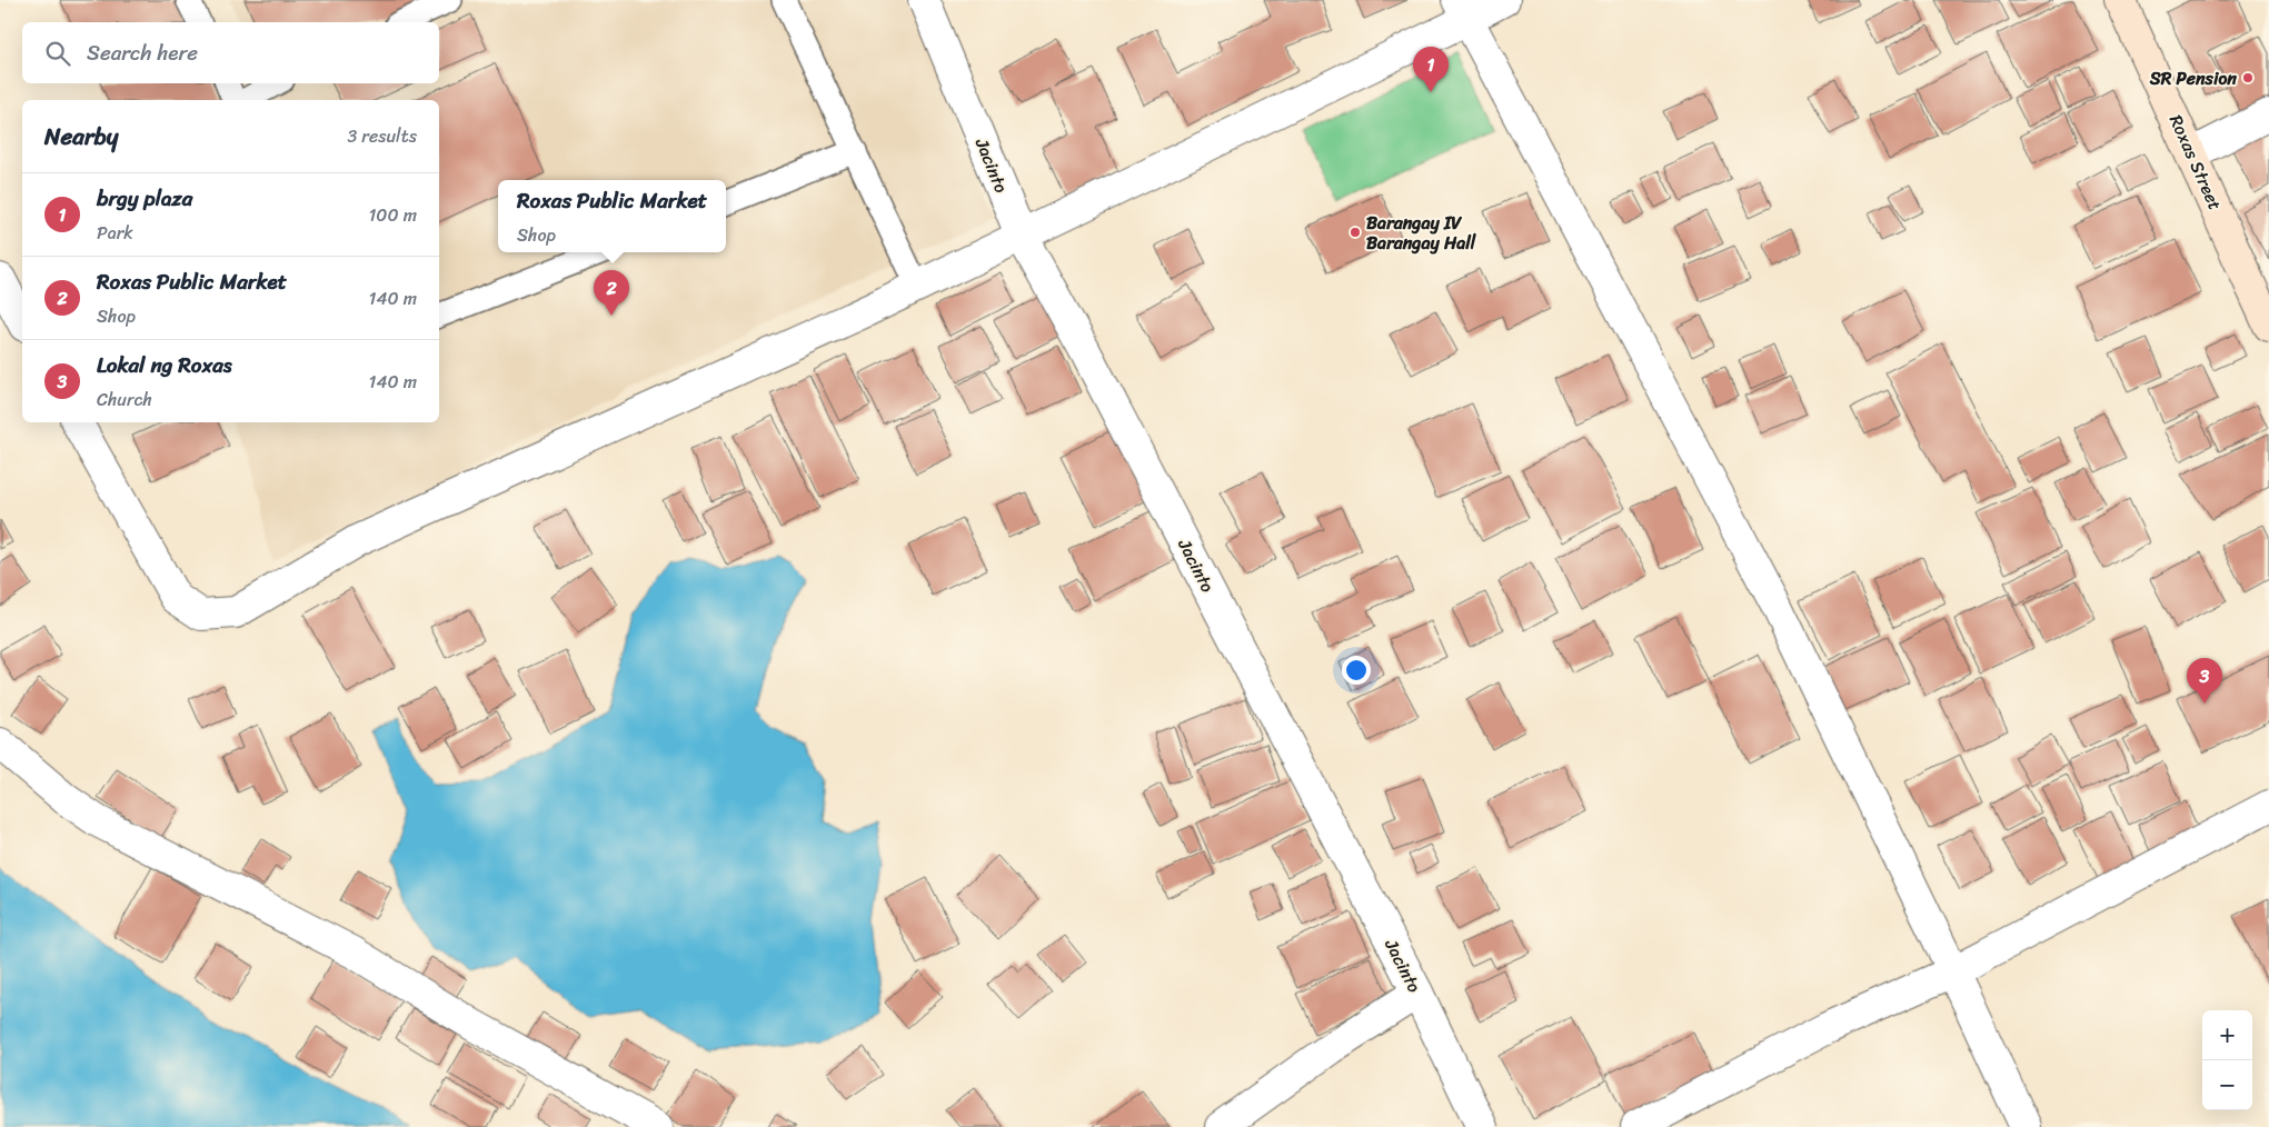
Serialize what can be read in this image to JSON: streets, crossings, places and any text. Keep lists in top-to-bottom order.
{
  "streets": {
    "main road": ["Roxas Street"],
    "street": ["Jacinto"]
  },
  "places": ["SR Pension", "Barangay IV Barangay Hall"],
  "page": {
    "search": "Search here",
    "pins": ["1", "2", "3"],
    "heading": ["Nearby", "3 results"],
    "list": [
      {
        "mark": "1",
        "name": "brgy plaza",
        "note": "Park",
        "value": "100 m"
      },
      {
        "mark": "2",
        "name": "Roxas Public Market",
        "note": "Shop",
        "value": "140 m"
      },
      {
        "mark": "3",
        "name": "Lokal ng Roxas",
        "note": "Church",
        "value": "140 m"
      }
    ],
    "popup": ["Roxas Public Market", "Shop"],
    "map_buttons": ["+", "−"]
  }
}
